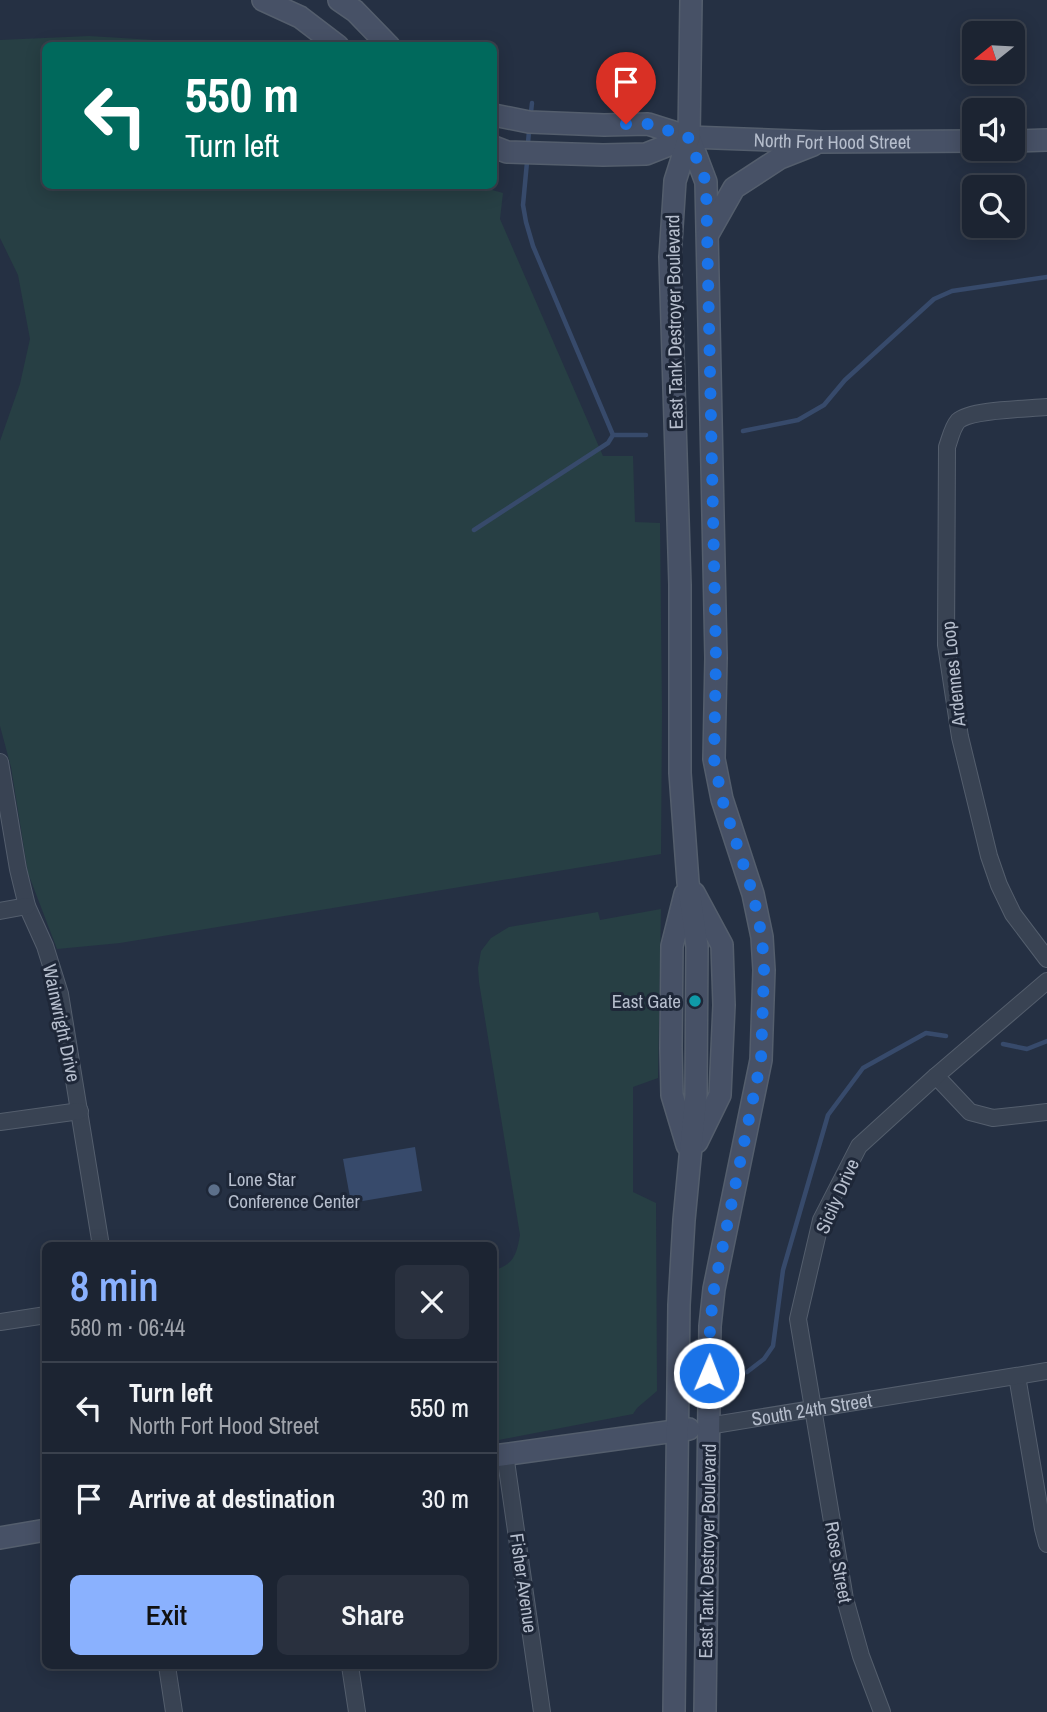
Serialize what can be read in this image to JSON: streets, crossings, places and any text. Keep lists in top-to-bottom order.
{
  "streets": {
    "street": [
      "North Fort Hood Street",
      "East Tank Destroyer Boulevard",
      "Ardennes Loop",
      "Wainwright Drive",
      "Sicily Drive",
      "South 24th Street",
      "Rose Street",
      "Fisher Avenue"
    ]
  },
  "crossings": [
    ["North Fort Hood Street", "East Tank Destroyer Boulevard"],
    ["East Tank Destroyer Boulevard", "South 24th Street"],
    ["Sicily Drive", "South 24th Street"],
    ["Sicily Drive", "Rose Street"],
    ["South 24th Street", "Rose Street"],
    ["South 24th Street", "Fisher Avenue"]
  ],
  "places": ["East Gate", "Lone Star Conference Center"],
  "north": "left",
  "page": {
    "turn": ["550 m", "Turn left"],
    "heading": ["8 min", "580 m · 06:44"],
    "list": [
      {
        "name": "Turn left",
        "note": "North Fort Hood Street",
        "value": "550 m"
      },
      {
        "name": "Arrive at destination",
        "value": "30 m"
      }
    ],
    "buttons": ["Exit", "Share"]
  }
}
